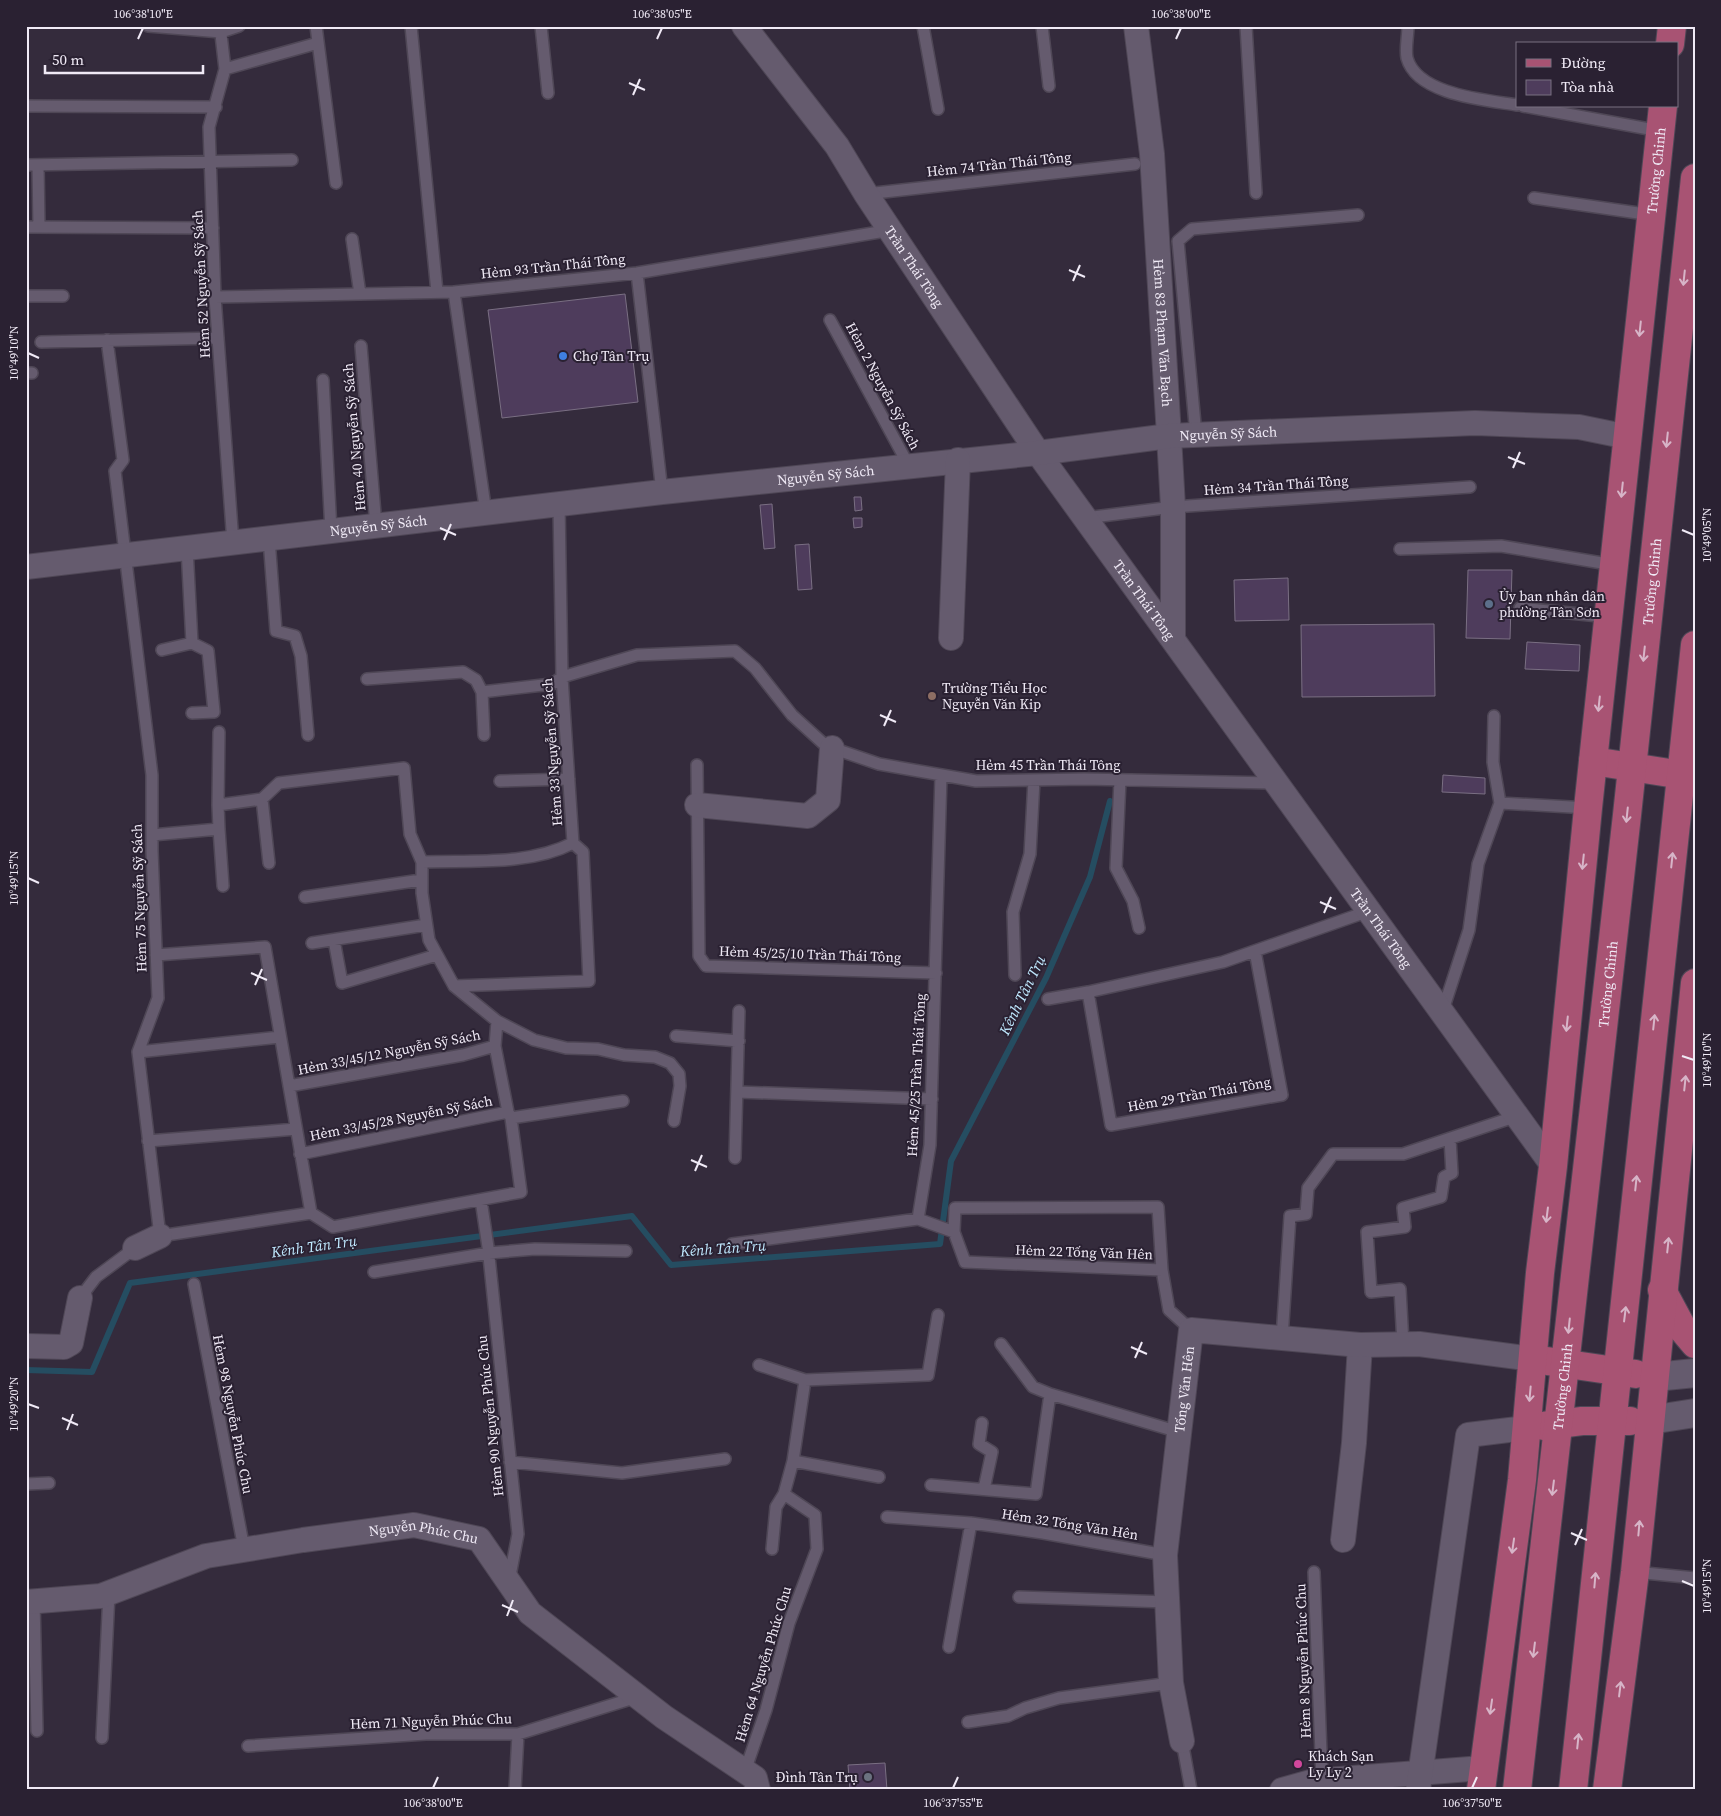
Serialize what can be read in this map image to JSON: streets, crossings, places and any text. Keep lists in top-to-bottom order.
{
  "streets": {
    "main road": ["Trường Chinh"],
    "street": [
      "Trần Thái Tông",
      "Hẻm 83 Phạm Văn Bạch",
      "Nguyễn Sỹ Sách",
      "Tống Văn Hên",
      "Nguyễn Phúc Chu"
    ],
    "lane": [
      "Hẻm 74 Trần Thái Tông",
      "Hẻm 93 Trần Thái Tông",
      "Hẻm 52 Nguyễn Sỹ Sách",
      "Hẻm 2 Nguyễn Sỹ Sách",
      "Hẻm 40 Nguyễn Sỹ Sách",
      "Hẻm 34 Trần Thái Tông",
      "Hẻm 33 Nguyễn Sỹ Sách",
      "Hẻm 45 Trần Thái Tông",
      "Hẻm 75 Nguyễn Sỹ Sách",
      "Hẻm 45/25/10 Trần Thái Tông",
      "Hẻm 33/45/12 Nguyễn Sỹ Sách",
      "Hẻm 45/25 Trần Thái Tông",
      "Hẻm 29 Trần Thái Tông",
      "Hẻm 33/45/28 Nguyễn Sỹ Sách",
      "Hẻm 22 Tống Văn Hên",
      "Hẻm 98 Nguyễn Phúc Chu",
      "Hẻm 90 Nguyễn Phúc Chu",
      "Hẻm 32 Tống Văn Hên",
      "Hẻm 8 Nguyễn Phúc Chu",
      "Hẻm 64 Nguyễn Phúc Chu",
      "Hẻm 71 Nguyễn Phúc Chu"
    ]
  },
  "crossings": [
    ["Hẻm 74 Trần Thái Tông", "Trần Thái Tông"],
    ["Trường Chinh", "Trần Thái Tông"],
    ["Trường Chinh", "Nguyễn Sỹ Sách"],
    ["Trường Chinh", "Tống Văn Hên"],
    ["Hẻm 93 Trần Thái Tông", "Trần Thái Tông"],
    ["Hẻm 93 Trần Thái Tông", "Hẻm 52 Nguyễn Sỹ Sách"],
    ["Trần Thái Tông", "Hẻm 83 Phạm Văn Bạch"],
    ["Trần Thái Tông", "Nguyễn Sỹ Sách"],
    ["Trần Thái Tông", "Hẻm 34 Trần Thái Tông"],
    ["Trần Thái Tông", "Hẻm 45 Trần Thái Tông"],
    ["Hẻm 52 Nguyễn Sỹ Sách", "Nguyễn Sỹ Sách"],
    ["Hẻm 83 Phạm Văn Bạch", "Nguyễn Sỹ Sách"],
    ["Hẻm 83 Phạm Văn Bạch", "Hẻm 34 Trần Thái Tông"],
    ["Hẻm 2 Nguyễn Sỹ Sách", "Nguyễn Sỹ Sách"],
    ["Nguyễn Sỹ Sách", "Hẻm 40 Nguyễn Sỹ Sách"],
    ["Nguyễn Sỹ Sách", "Hẻm 33 Nguyễn Sỹ Sách"],
    ["Nguyễn Sỹ Sách", "Hẻm 75 Nguyễn Sỹ Sách"],
    ["Hẻm 33 Nguyễn Sỹ Sách", "Hẻm 45 Trần Thái Tông"],
    ["Hẻm 45 Trần Thái Tông", "Hẻm 45/25 Trần Thái Tông"],
    ["Hẻm 45/25/10 Trần Thái Tông", "Hẻm 45/25 Trần Thái Tông"],
    ["Hẻm 22 Tống Văn Hên", "Tống Văn Hên"],
    ["Tống Văn Hên", "Hẻm 32 Tống Văn Hên"],
    ["Hẻm 98 Nguyễn Phúc Chu", "Nguyễn Phúc Chu"],
    ["Hẻm 90 Nguyễn Phúc Chu", "Nguyễn Phúc Chu"],
    ["Nguyễn Phúc Chu", "Hẻm 64 Nguyễn Phúc Chu"],
    ["Nguyễn Phúc Chu", "Hẻm 71 Nguyễn Phúc Chu"]
  ],
  "water": ["Kênh Tân Trụ"],
  "places": [
    "Chợ Tân Trụ",
    "Ủy ban nhân dân phường Tân Sơn",
    "Trường Tiểu Học Nguyễn Văn Kip",
    "Khách Sạn Ly Ly 2",
    "Đình Tân Trụ"
  ],
  "legend": ["Đường", "Tòa nhà"],
  "scale_bar": "50 m",
  "coordinates": [
    "106°38'10\"E",
    "106°38'05\"E",
    "106°38'00\"E",
    "10°49'10\"N",
    "10°49'05\"N",
    "10°49'15\"N",
    "10°49'20\"N",
    "106°37'55\"E",
    "106°37'50\"E"
  ]
}
